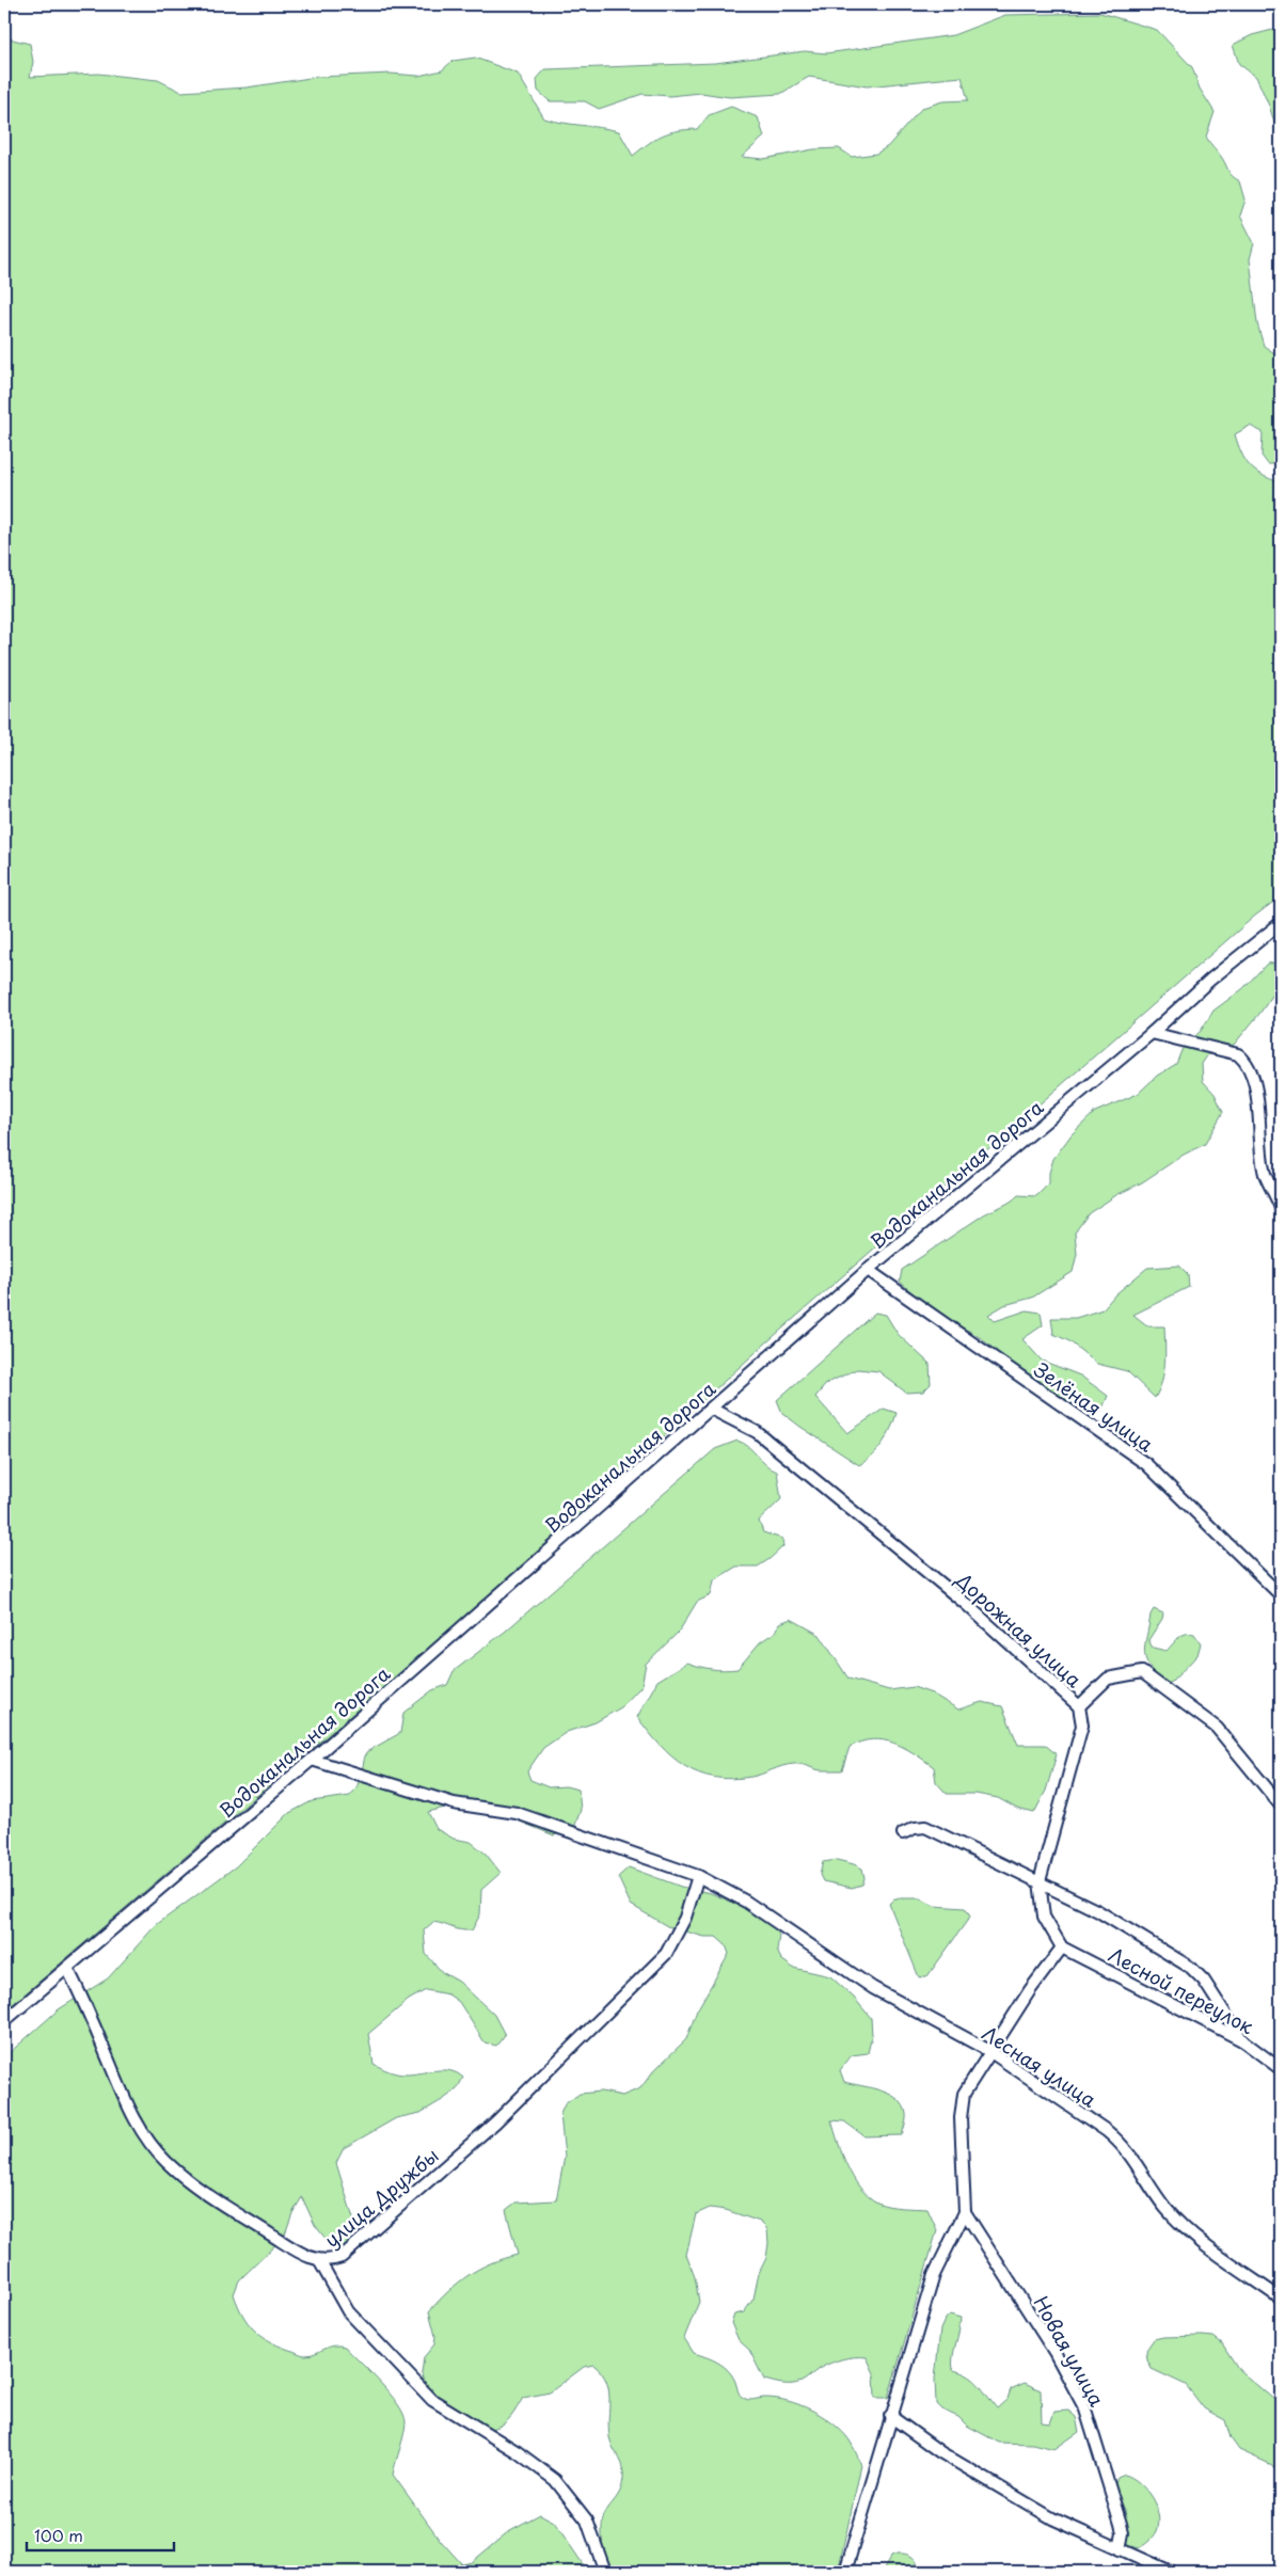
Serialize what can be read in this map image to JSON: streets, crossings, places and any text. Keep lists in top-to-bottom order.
{
  "streets": {
    "street": [
      "Водоканальная дорога",
      "Зелёная улица",
      "Дорожная улица",
      "Лесной переулок",
      "Лесная улица",
      "улица Дружбы",
      "Новая улица"
    ]
  },
  "crossings": [
    ["Водоканальная дорога", "Зелёная улица"],
    ["Водоканальная дорога", "Дорожная улица"],
    ["Водоканальная дорога", "Лесная улица"],
    ["Водоканальная дорога", "улица Дружбы"],
    ["Дорожная улица", "Лесной переулок"],
    ["Лесная улица", "улица Дружбы"]
  ],
  "scale_bar": "100 m"
}
